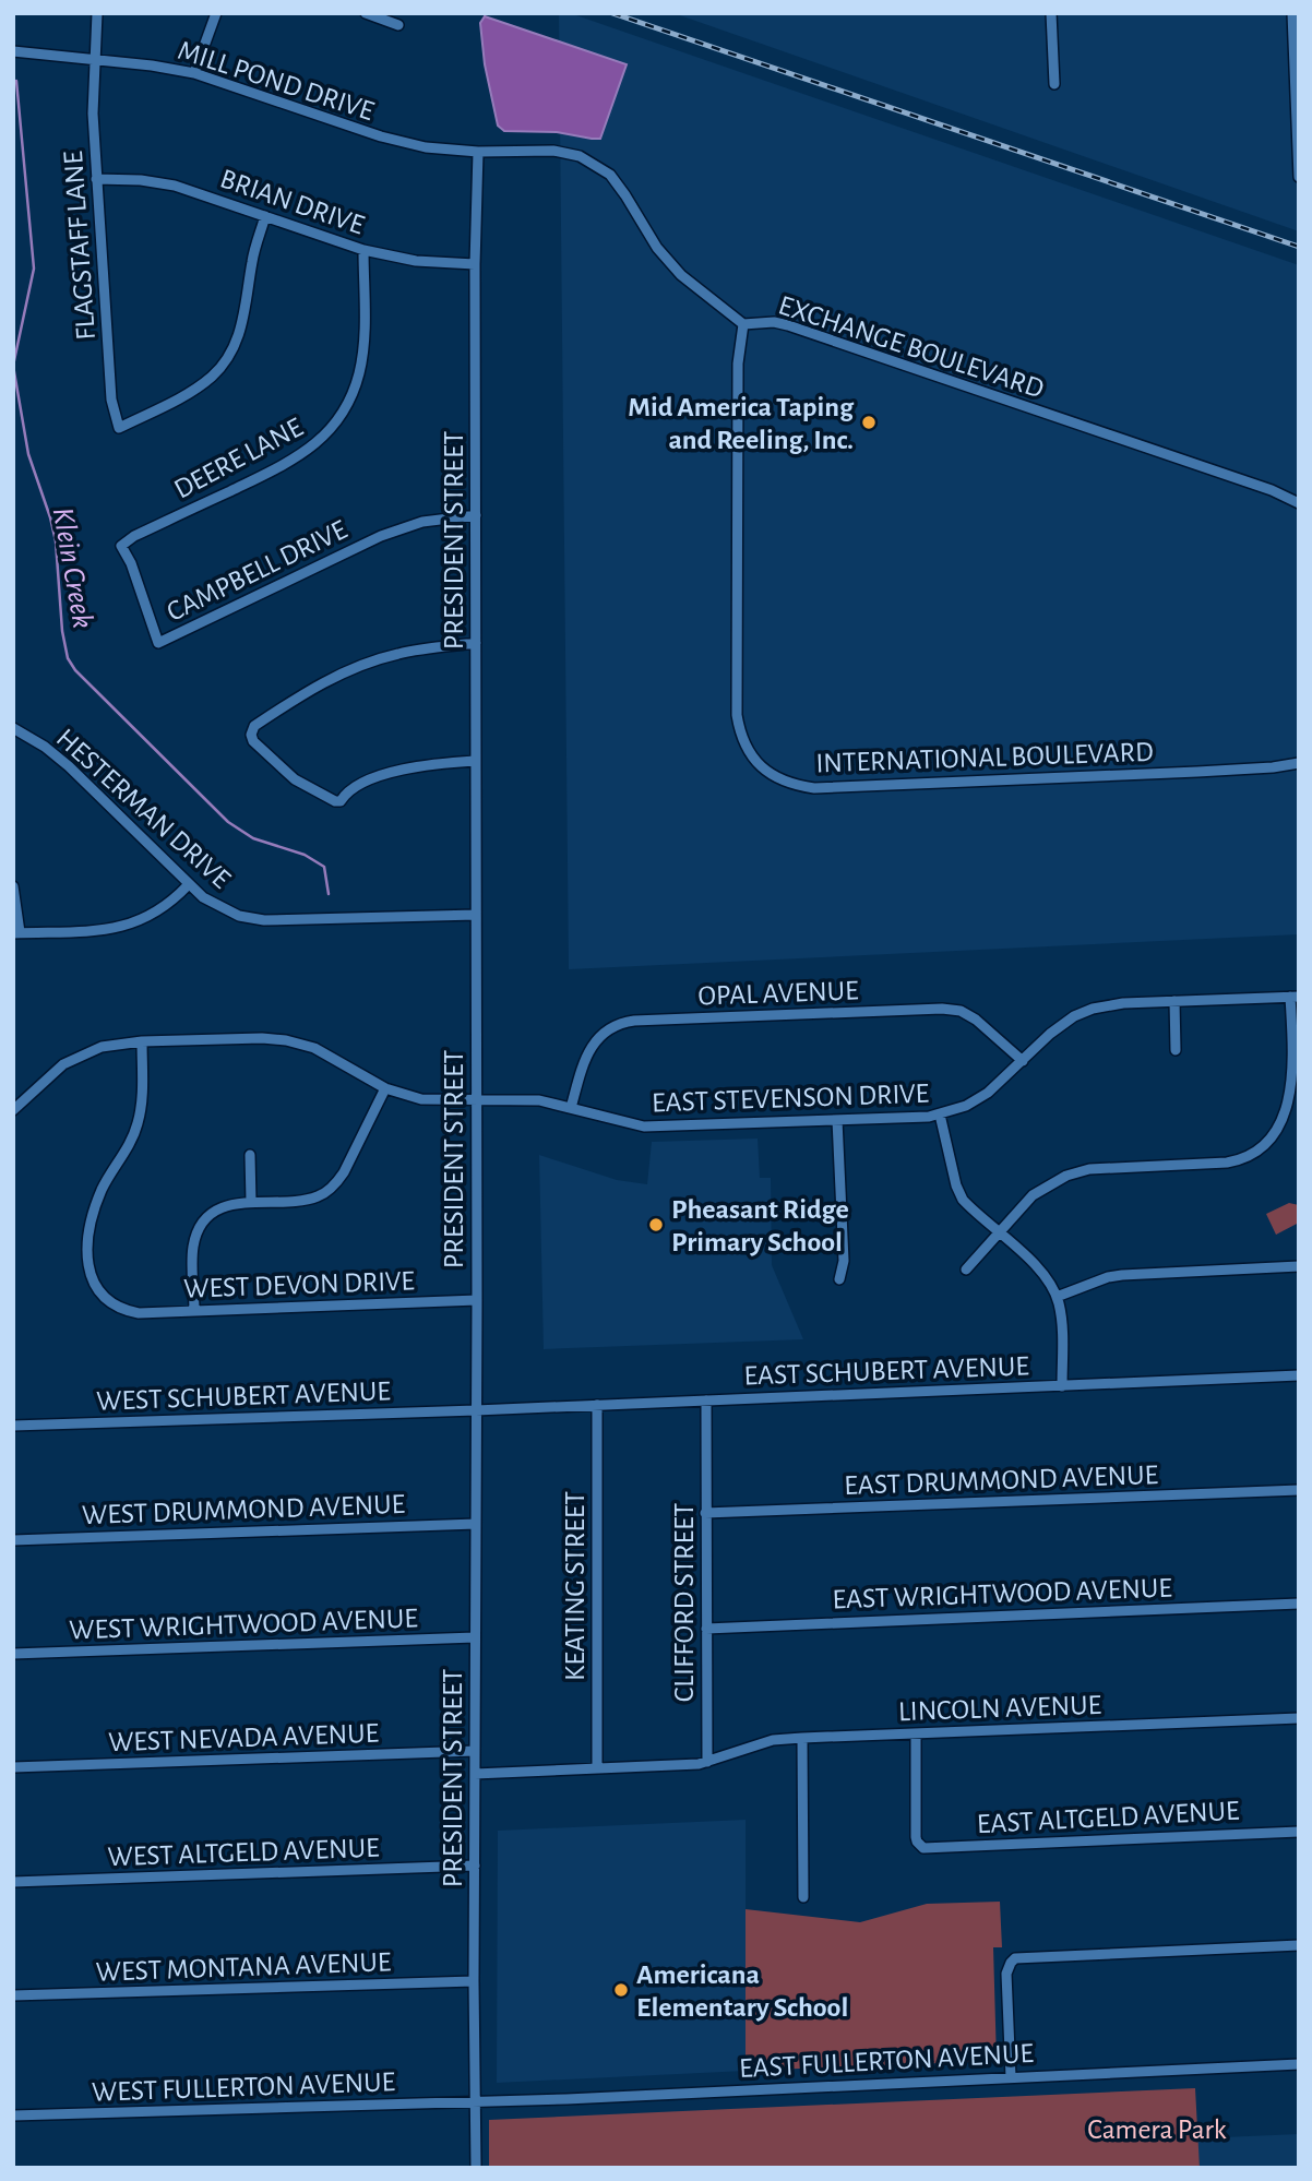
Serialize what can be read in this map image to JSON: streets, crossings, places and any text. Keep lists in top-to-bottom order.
{
  "streets": {
    "street": [
      "MILL POND DRIVE",
      "BRIAN DRIVE",
      "FLAGSTAFF LANE",
      "EXCHANGE BOULEVARD",
      "DEERE LANE",
      "PRESIDENT STREET",
      "CAMPBELL DRIVE",
      "INTERNATIONAL BOULEVARD",
      "HESTERMAN DRIVE",
      "OPAL AVENUE",
      "EAST STEVENSON DRIVE",
      "WEST DEVON DRIVE",
      "EAST SCHUBERT AVENUE",
      "WEST SCHUBERT AVENUE",
      "EAST DRUMMOND AVENUE",
      "WEST DRUMMOND AVENUE",
      "KEATING STREET",
      "EAST WRIGHTWOOD AVENUE",
      "CLIFFORD STREET",
      "WEST WRIGHTWOOD AVENUE",
      "LINCOLN AVENUE",
      "WEST NEVADA AVENUE",
      "EAST ALTGELD AVENUE",
      "WEST ALTGELD AVENUE",
      "WEST MONTANA AVENUE",
      "EAST FULLERTON AVENUE",
      "WEST FULLERTON AVENUE"
    ]
  },
  "crossings": [
    ["MILL POND DRIVE", "FLAGSTAFF LANE"],
    ["MILL POND DRIVE", "EXCHANGE BOULEVARD"],
    ["MILL POND DRIVE", "PRESIDENT STREET"],
    ["BRIAN DRIVE", "FLAGSTAFF LANE"],
    ["BRIAN DRIVE", "DEERE LANE"],
    ["BRIAN DRIVE", "PRESIDENT STREET"],
    ["EXCHANGE BOULEVARD", "PRESIDENT STREET"],
    ["EXCHANGE BOULEVARD", "INTERNATIONAL BOULEVARD"],
    ["DEERE LANE", "CAMPBELL DRIVE"],
    ["PRESIDENT STREET", "CAMPBELL DRIVE"],
    ["PRESIDENT STREET", "HESTERMAN DRIVE"],
    ["PRESIDENT STREET", "EAST STEVENSON DRIVE"],
    ["PRESIDENT STREET", "WEST DEVON DRIVE"],
    ["PRESIDENT STREET", "EAST SCHUBERT AVENUE"],
    ["PRESIDENT STREET", "WEST SCHUBERT AVENUE"],
    ["PRESIDENT STREET", "WEST DRUMMOND AVENUE"],
    ["PRESIDENT STREET", "WEST WRIGHTWOOD AVENUE"],
    ["PRESIDENT STREET", "WEST NEVADA AVENUE"],
    ["PRESIDENT STREET", "WEST ALTGELD AVENUE"],
    ["PRESIDENT STREET", "WEST MONTANA AVENUE"],
    ["PRESIDENT STREET", "EAST FULLERTON AVENUE"],
    ["PRESIDENT STREET", "WEST FULLERTON AVENUE"],
    ["OPAL AVENUE", "EAST STEVENSON DRIVE"],
    ["EAST STEVENSON DRIVE", "WEST DEVON DRIVE"],
    ["EAST SCHUBERT AVENUE", "WEST SCHUBERT AVENUE"],
    ["EAST SCHUBERT AVENUE", "KEATING STREET"],
    ["EAST SCHUBERT AVENUE", "CLIFFORD STREET"],
    ["EAST DRUMMOND AVENUE", "CLIFFORD STREET"],
    ["EAST WRIGHTWOOD AVENUE", "CLIFFORD STREET"],
    ["CLIFFORD STREET", "LINCOLN AVENUE"],
    ["LINCOLN AVENUE", "EAST ALTGELD AVENUE"],
    ["EAST FULLERTON AVENUE", "WEST FULLERTON AVENUE"]
  ],
  "water": ["Klein Creek"],
  "parks": ["Camera Park"],
  "places": ["Mid America Taping and Reeling, Inc.", "Pheasant Ridge Primary School", "Americana Elementary School"]
}
